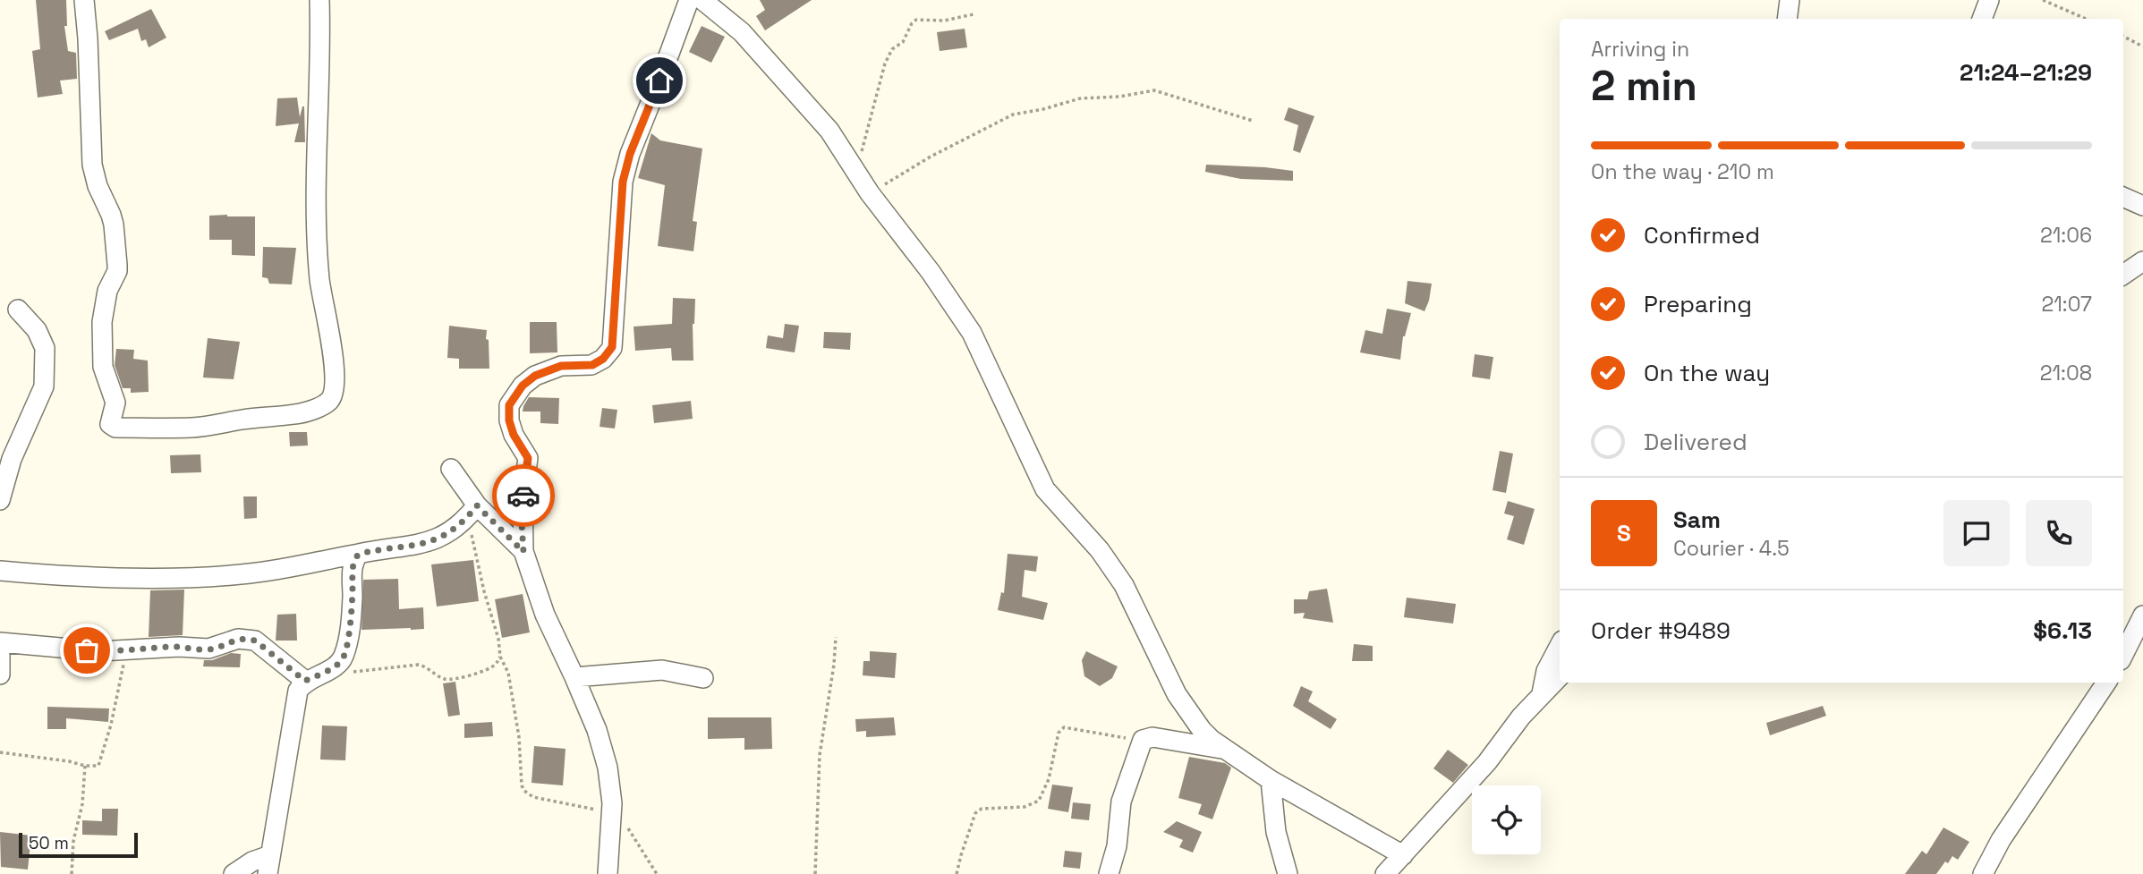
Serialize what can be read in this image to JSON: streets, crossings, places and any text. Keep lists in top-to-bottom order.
{
  "scale_bar": "50 m",
  "page": {
    "heading": ["2 min", "Arriving in", "21:24–21:29"],
    "panel": [
      "Sam",
      "Courier · 4.5",
      "Order #9489",
      "$6.13"
    ],
    "bar": "On the way · 210 m",
    "list": [
      ["Confirmed", "21:06"],
      ["Preparing", "21:07"],
      ["On the way", "21:08"],
      "Delivered"
    ],
    "round": "S",
    "scale": "50 m"
  }
}
